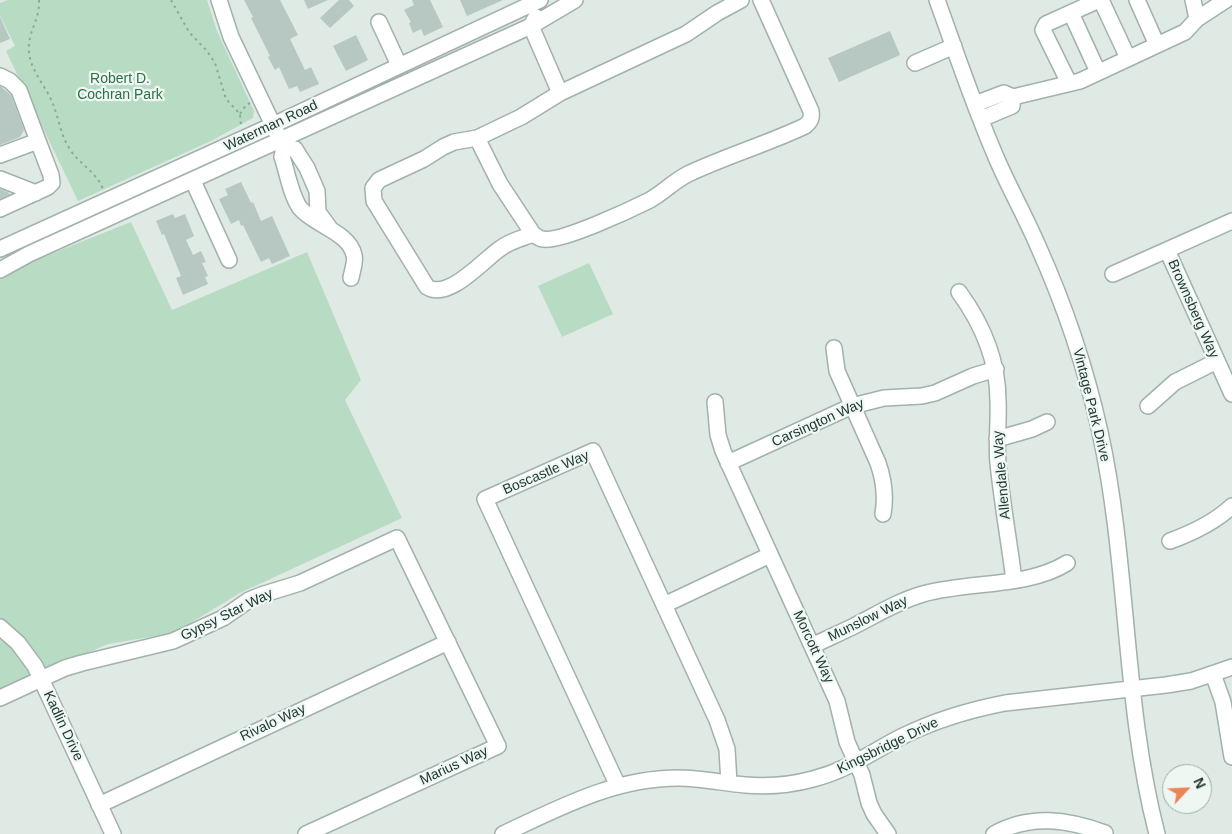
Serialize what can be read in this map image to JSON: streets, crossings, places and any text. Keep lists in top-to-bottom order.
{
  "streets": {
    "street": [
      "Waterman Road",
      "Brownsberg Way",
      "Vintage Park Drive",
      "Carsington Way",
      "Boscastle Way",
      "Allendale Way",
      "Gypsy Star Way",
      "Munslow Way",
      "Morcott Way",
      "Rivalo Way",
      "Kadlin Drive",
      "Kingsbridge Drive",
      "Marius Way"
    ]
  },
  "crossings": [
    ["Vintage Park Drive", "Kingsbridge Drive"],
    ["Carsington Way", "Allendale Way"],
    ["Carsington Way", "Morcott Way"],
    ["Boscastle Way", "Kingsbridge Drive"],
    ["Allendale Way", "Munslow Way"],
    ["Gypsy Star Way", "Rivalo Way"],
    ["Gypsy Star Way", "Kadlin Drive"],
    ["Gypsy Star Way", "Marius Way"],
    ["Munslow Way", "Morcott Way"],
    ["Morcott Way", "Kingsbridge Drive"],
    ["Rivalo Way", "Kadlin Drive"],
    ["Rivalo Way", "Marius Way"]
  ],
  "parks": ["Robert D. Cochran Park"],
  "north": "top right"
}
